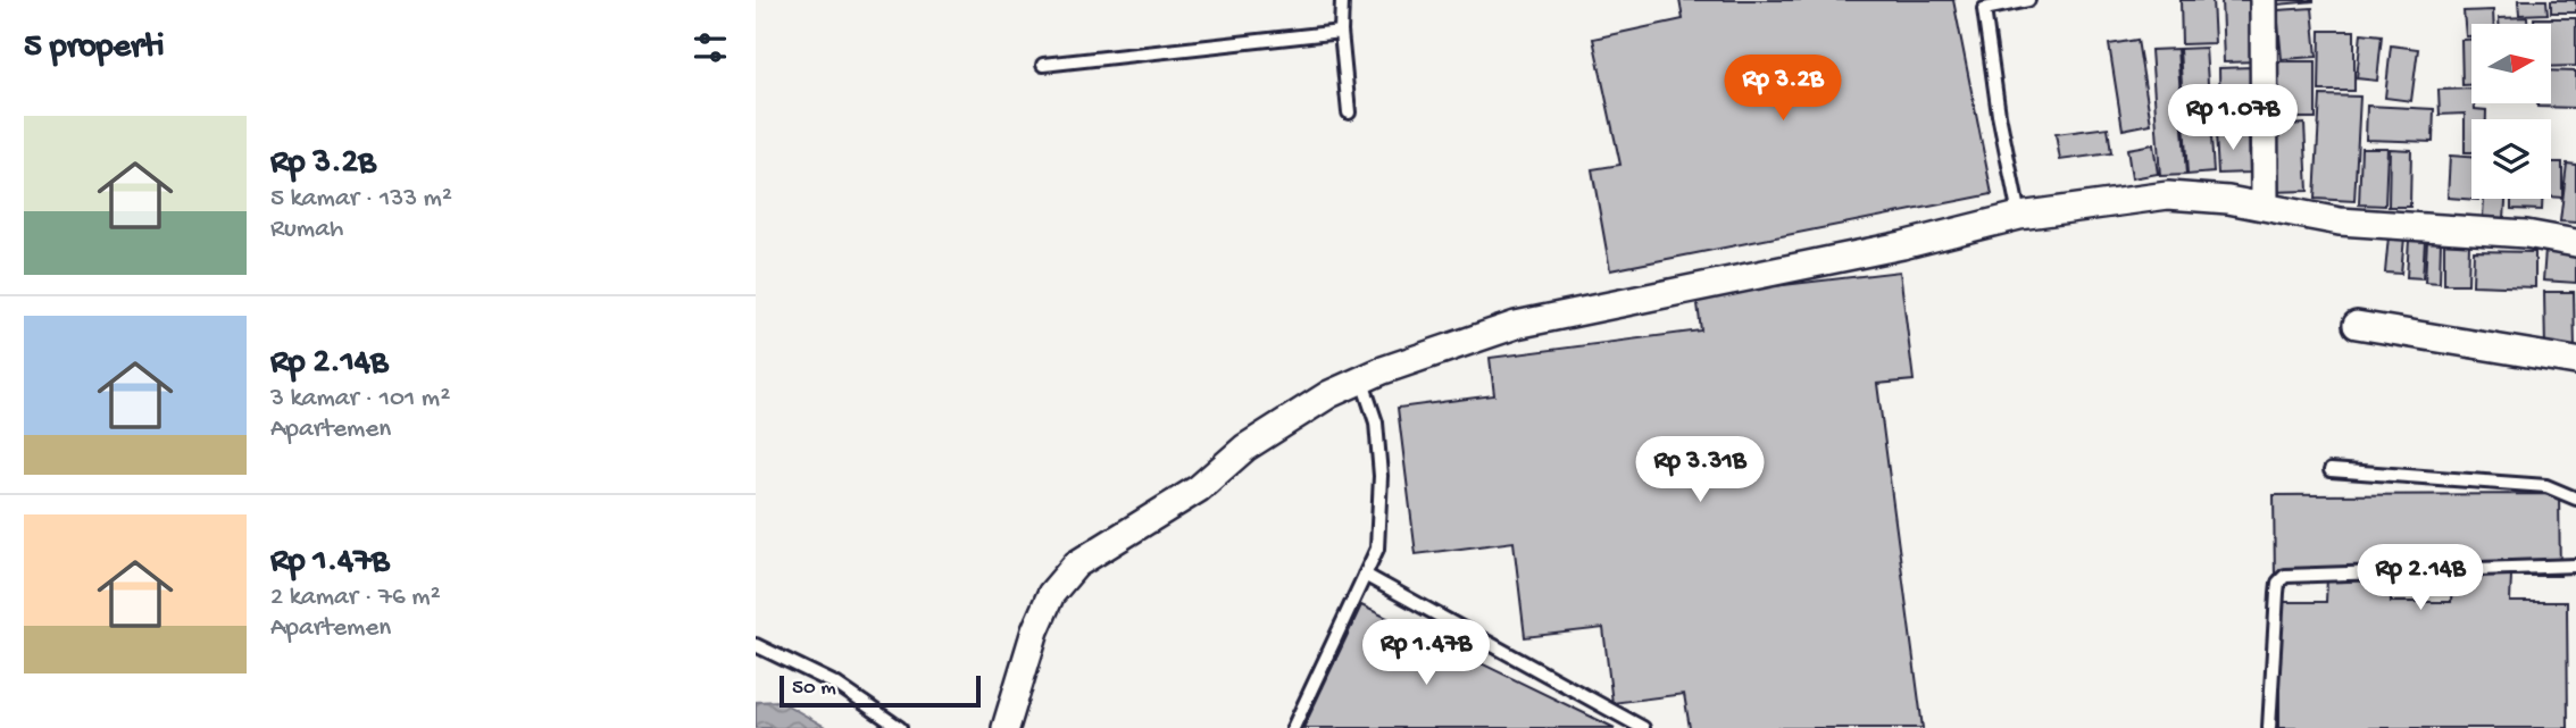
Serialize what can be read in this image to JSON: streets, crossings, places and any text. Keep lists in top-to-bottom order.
{
  "scale_bar": "50 m",
  "north": "right",
  "page": {
    "heading": "5 properti",
    "price": [
      "Rp 3.2B",
      "Rp 1.07B",
      "Rp 3.31B",
      "Rp 2.14B",
      "Rp 1.47B"
    ],
    "list": [
      {
        "name": "Rp 3.2B",
        "note": "5 kamar · 133 m² · Rumah"
      },
      {
        "name": "Rp 2.14B",
        "note": "3 kamar · 101 m² · Apartemen"
      },
      {
        "name": "Rp 1.47B",
        "note": "2 kamar · 76 m² · Apartemen"
      }
    ],
    "scale": "50 m"
  }
}
